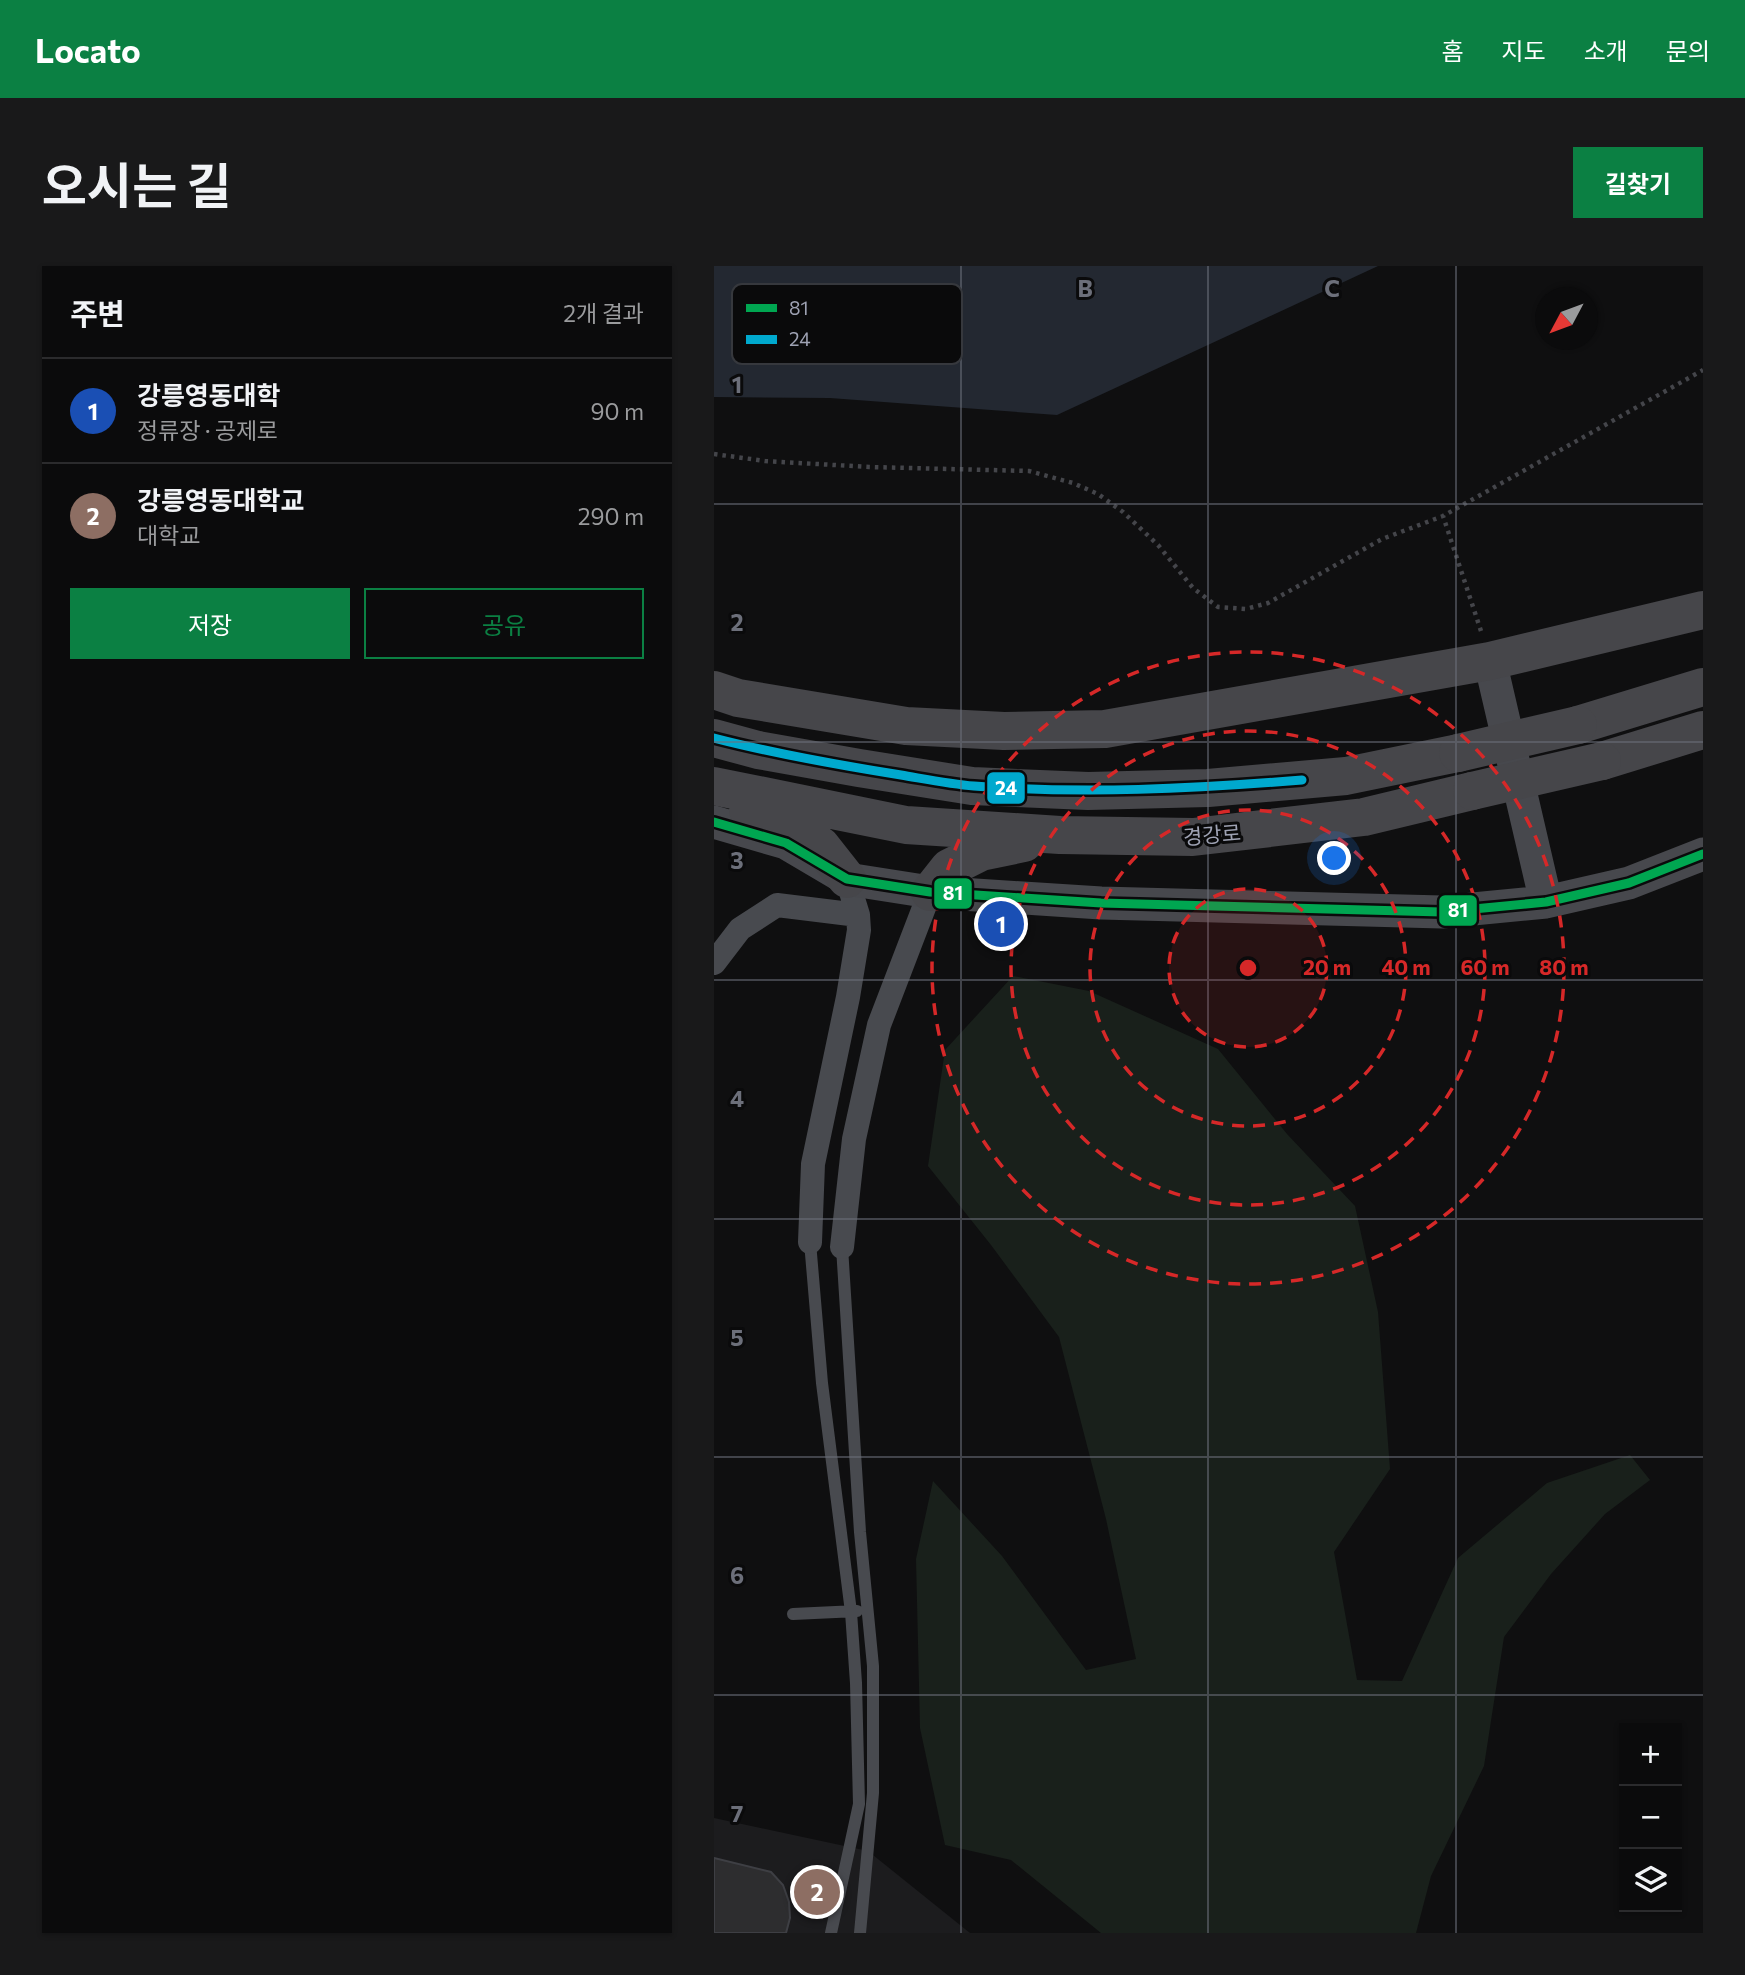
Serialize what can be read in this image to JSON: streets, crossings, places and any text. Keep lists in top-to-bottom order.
{
  "streets": {
    "highway": ["경강로"]
  },
  "lines": ["transit line 24", "transit line 81"],
  "legend": ["81", "24"],
  "north": "bottom left",
  "page": {
    "header": "Locato",
    "nav": [
      "홈",
      "지도",
      "소개",
      "문의"
    ],
    "title": "오시는 길",
    "buttons": [
      "길찾기",
      ["저장", "공유"]
    ],
    "heading": ["주변", "2개 결과"],
    "list": [
      {
        "mark": "1",
        "name": "강릉영동대학",
        "note": "정류장 · 공제로",
        "value": "90 m"
      },
      {
        "mark": "2",
        "name": "강릉영동대학교",
        "note": "대학교",
        "value": "290 m"
      }
    ],
    "pins": ["1", "2"],
    "map_buttons": ["+", "−"]
  },
  "grid": {
    "columns": ["B", "C"],
    "rows": [
      "1",
      "2",
      "3",
      "4",
      "5",
      "6",
      "7"
    ]
  },
  "rings": [
    "20 m",
    "40 m",
    "60 m",
    "80 m"
  ]
}
